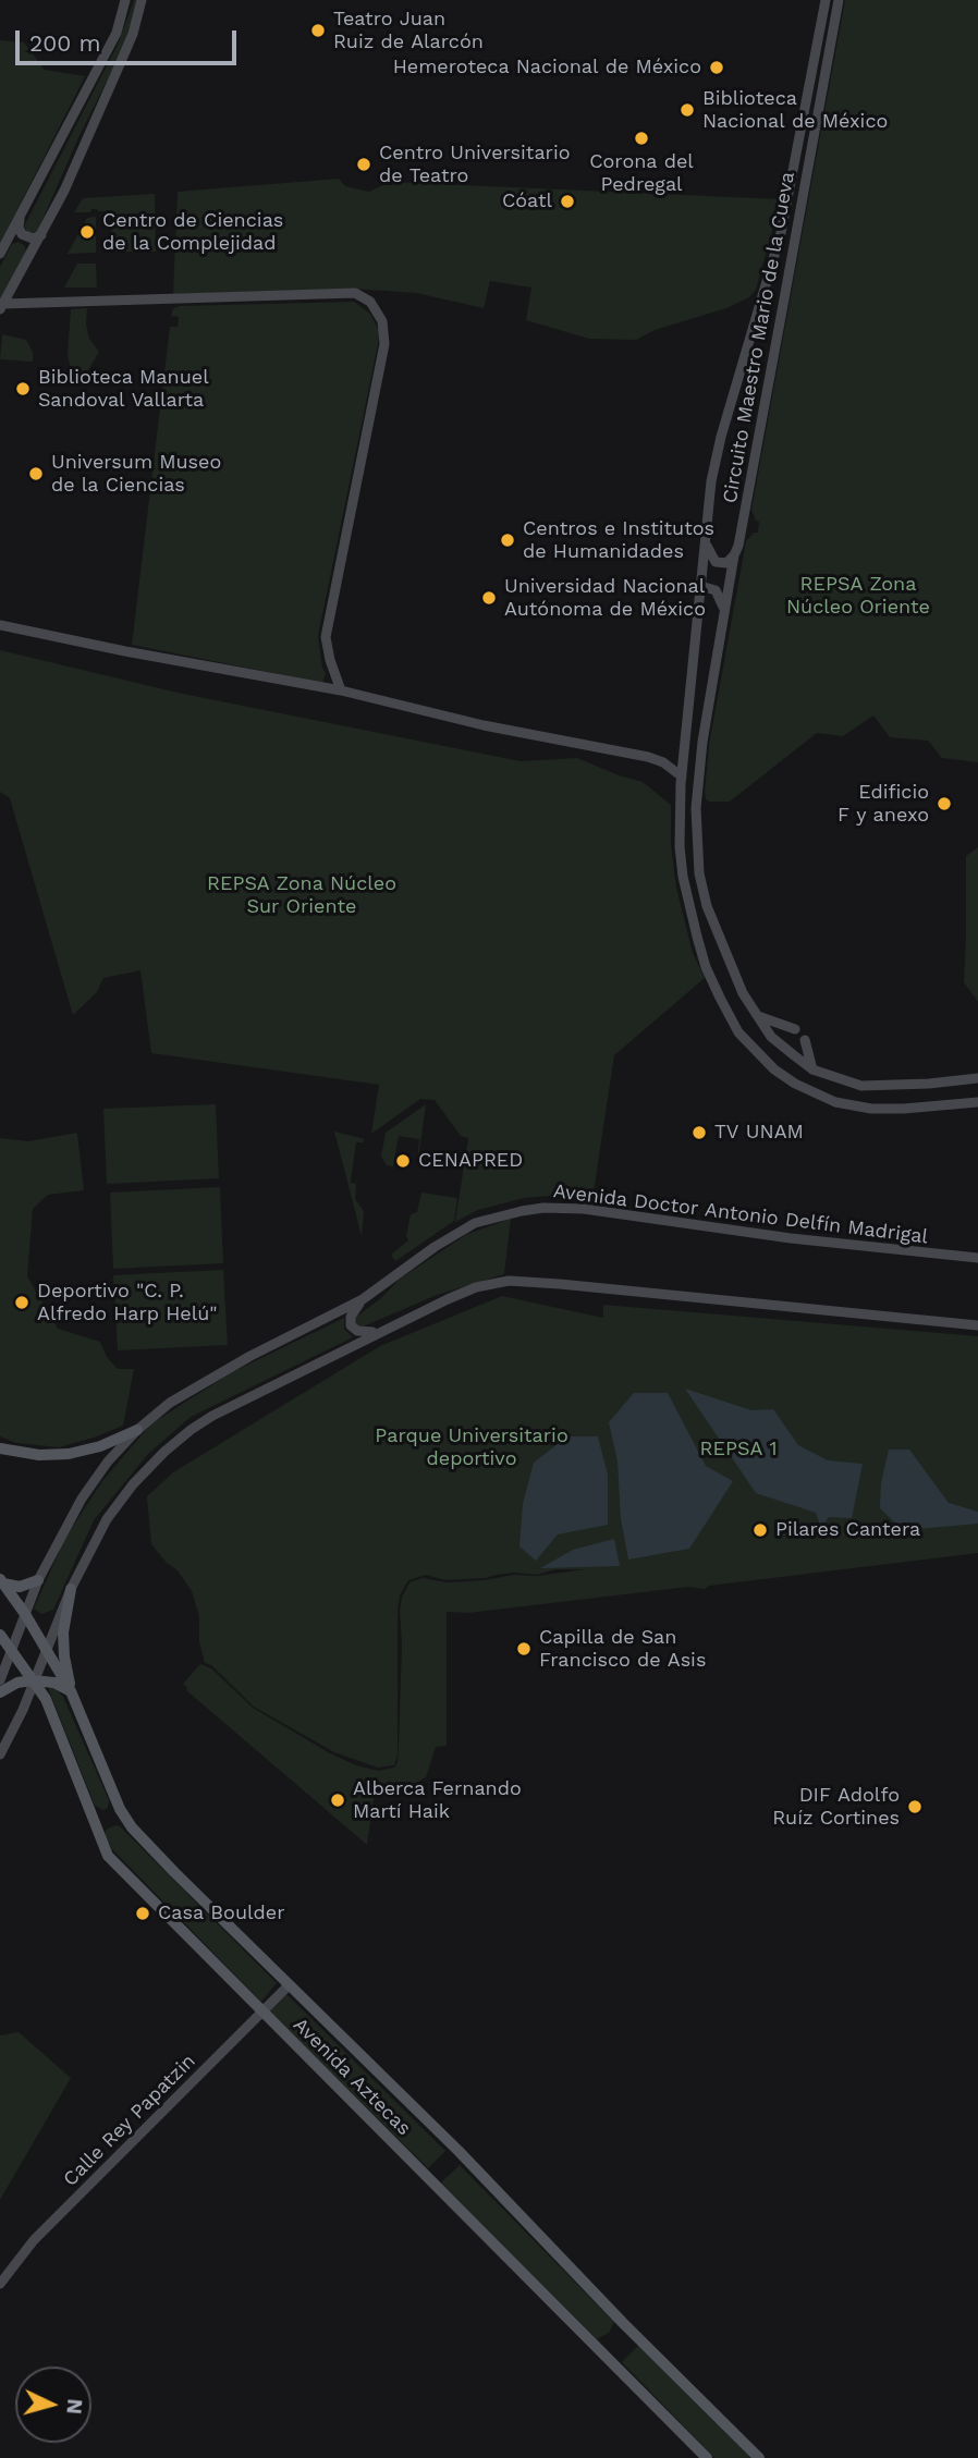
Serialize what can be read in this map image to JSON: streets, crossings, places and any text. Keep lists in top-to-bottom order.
{
  "streets": {
    "main road": ["Avenida Aztecas"],
    "street": ["Circuito Maestro Mario de la Cueva", "Avenida Doctor Antonio Delfín Madrigal", "Calle Rey Papatzin"]
  },
  "crossings": [
    ["Avenida Doctor Antonio Delfín Madrigal", "Avenida Aztecas"],
    ["Avenida Aztecas", "Calle Rey Papatzin"]
  ],
  "parks": [
    "REPSA Zona Núcleo Oriente",
    "REPSA Zona Núcleo Sur Oriente",
    "Parque Universitario deportivo",
    "REPSA 1"
  ],
  "places": [
    "Teatro Juan Ruiz de Alarcón",
    "Hemeroteca Nacional de México",
    "Biblioteca Nacional de México",
    "Corona del Pedregal",
    "Centro Universitario de Teatro",
    "Cóatl",
    "Centro de Ciencias de la Complejidad",
    "Biblioteca Manuel Sandoval Vallarta",
    "Universum Museo de la Ciencias",
    "Centros e Institutos de Humanidades",
    "Universidad Nacional Autónoma de México",
    "Edificio F y anexo",
    "TV UNAM",
    "CENAPRED",
    "Deportivo \"C. P. Alfredo Harp Helú\"",
    "Pilares Cantera",
    "Capilla de San Francisco de Asis",
    "Alberca Fernando Martí Haik",
    "DIF Adolfo Ruíz Cortines",
    "Casa Boulder"
  ],
  "scale_bar": "200 m",
  "north": "right"
}
